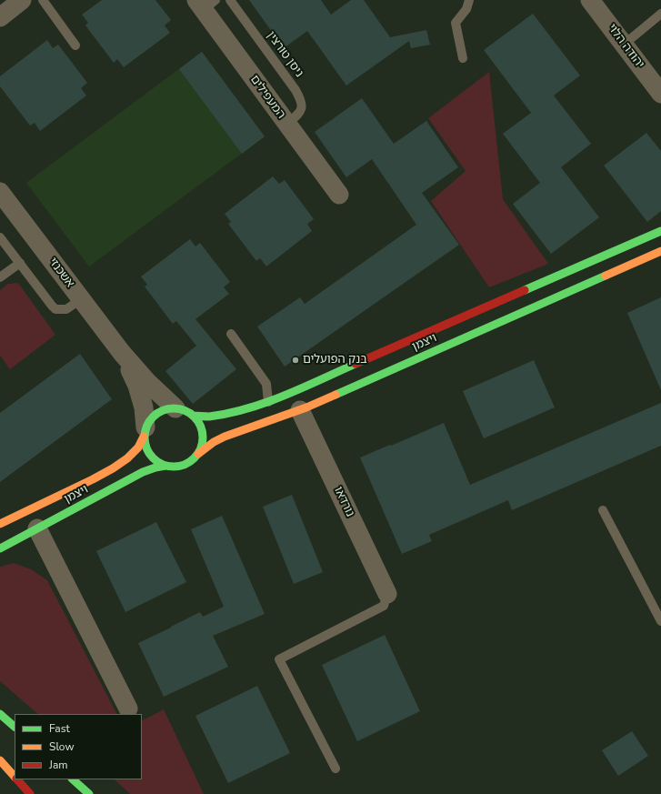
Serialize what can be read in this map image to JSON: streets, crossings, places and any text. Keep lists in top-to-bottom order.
{
  "streets": {
    "street": [
      "יהודה הלוי",
      "המעפילים",
      "אשכנזי",
      "ויצמן",
      "נורדאו"
    ],
    "lane": ["ניסן טורצין"]
  },
  "crossings": [
    ["ניסן טורצין", "המעפילים"],
    ["אשכנזי", "ויצמן"],
    ["ויצמן", "נורדאו"]
  ],
  "places": ["בנק הפועלים"],
  "legend": ["Fast", "Slow", "Jam"]
}
